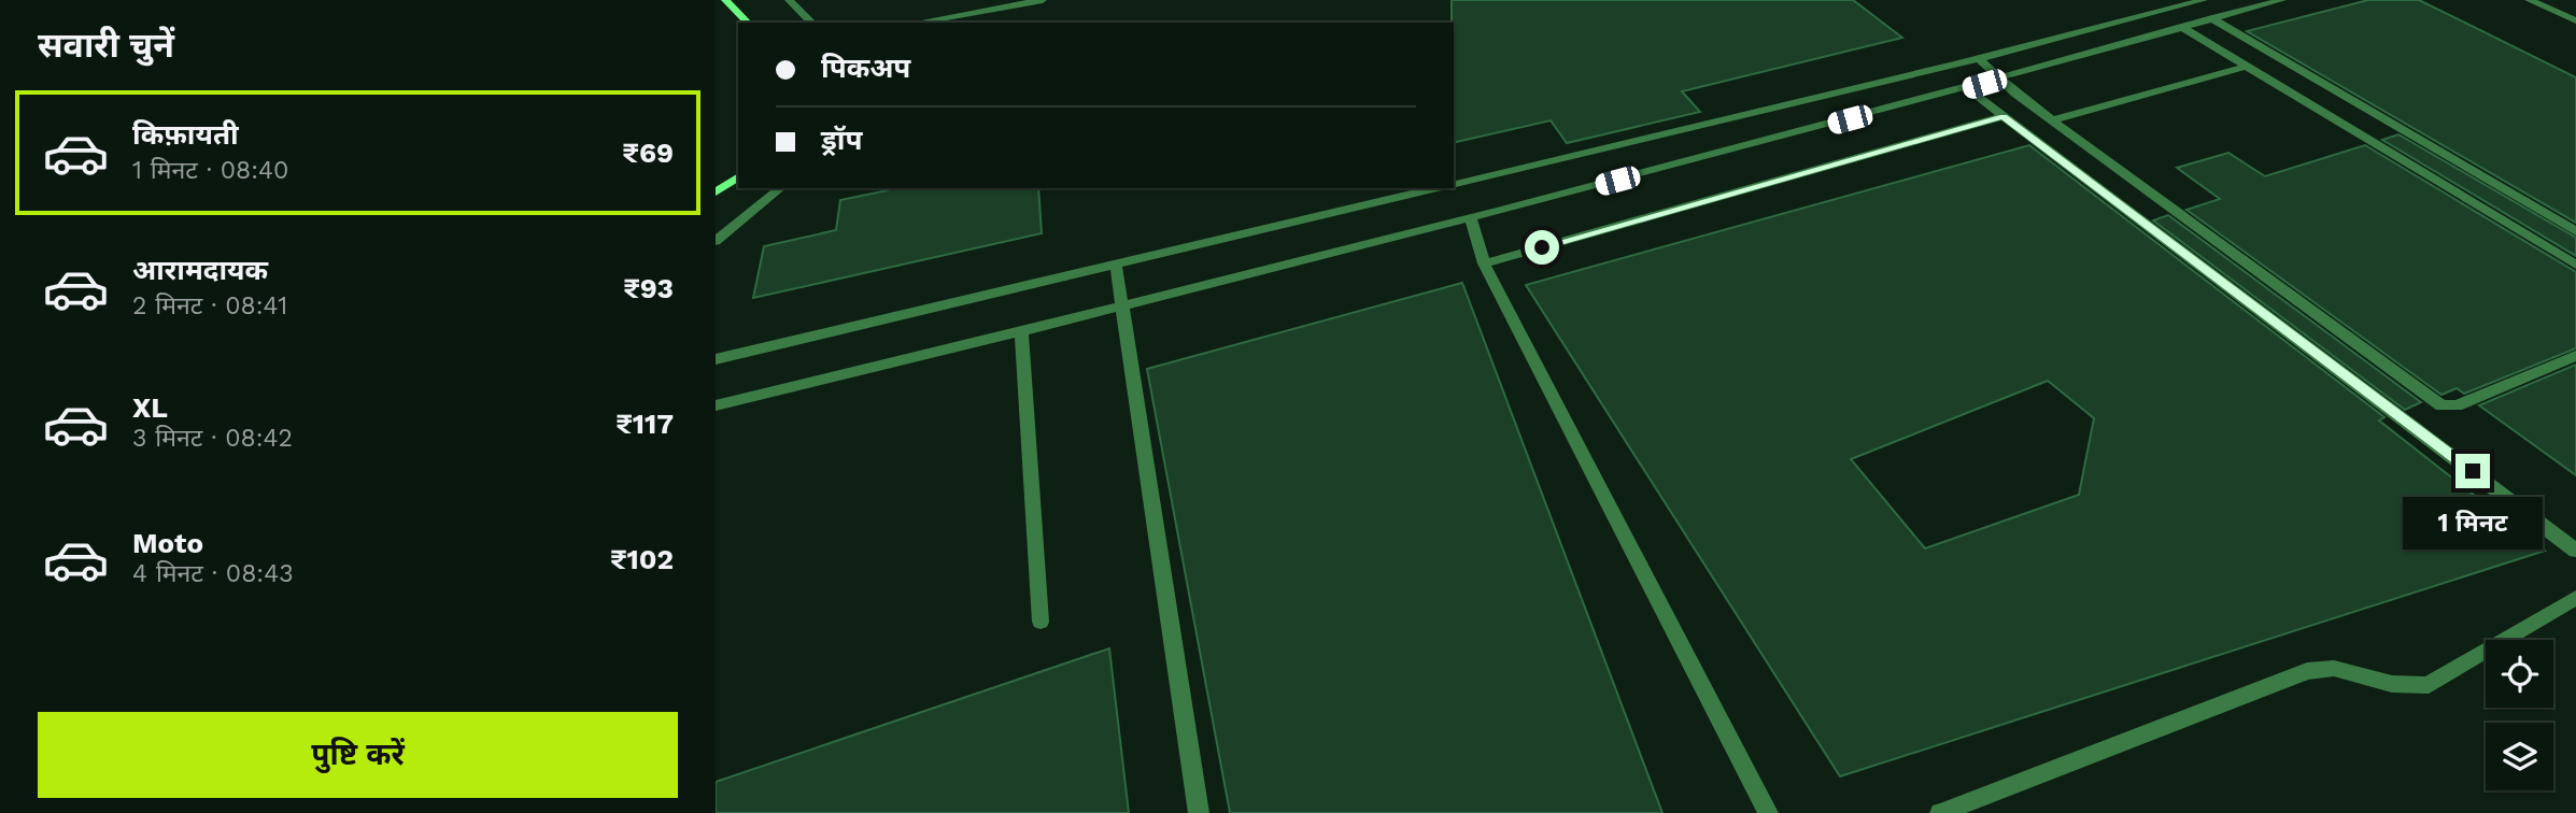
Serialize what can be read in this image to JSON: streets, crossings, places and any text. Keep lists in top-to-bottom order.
{
  "page": {
    "heading": "सवारी चुनें",
    "banner": ["पिकअप", "ड्रॉप"],
    "list": [
      {
        "name": "किफ़ायती",
        "note": "1 मिनट · 08:40",
        "value": "₹69"
      },
      {
        "name": "आरामदायक",
        "note": "2 मिनट · 08:41",
        "value": "₹93"
      },
      {
        "name": "XL",
        "note": "3 मिनट · 08:42",
        "value": "₹117"
      },
      {
        "name": "Moto",
        "note": "4 मिनट · 08:43",
        "value": "₹102"
      }
    ],
    "bubble": "1 मिनट",
    "buttons": "पुष्टि करें"
  }
}
